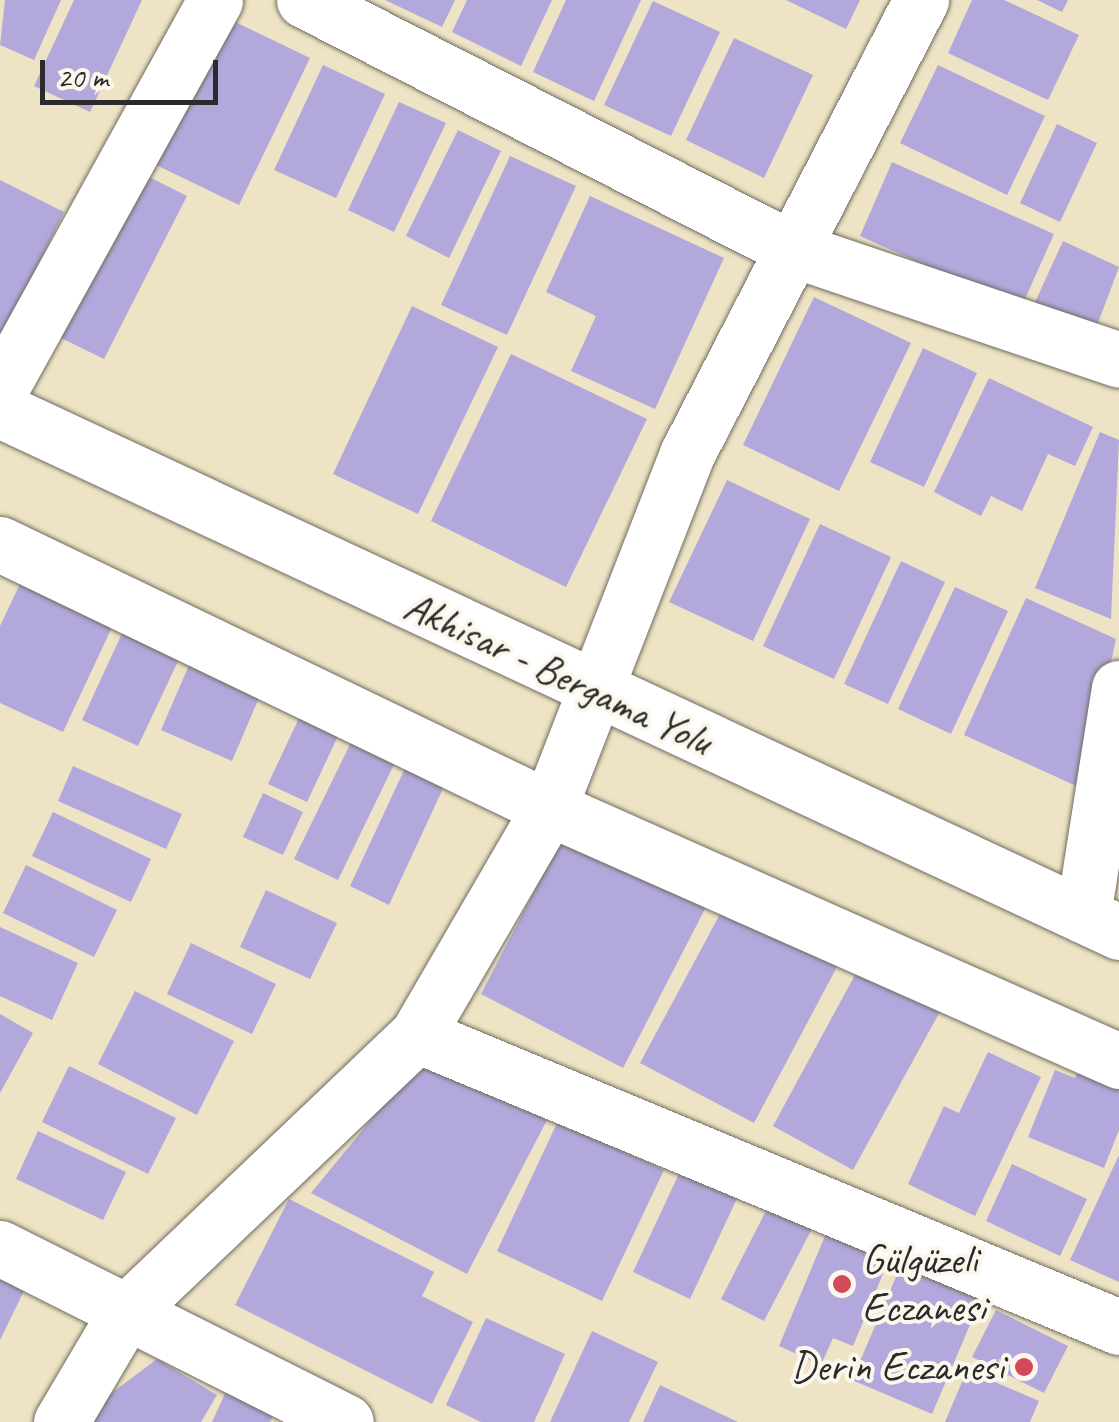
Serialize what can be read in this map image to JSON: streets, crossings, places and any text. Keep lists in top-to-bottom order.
{
  "streets": {
    "street": ["Akhisar - Bergama Yolu"]
  },
  "places": ["Gülgüzeli Eczanesi", "Derin Eczanesi"],
  "scale_bar": "20 m"
}
